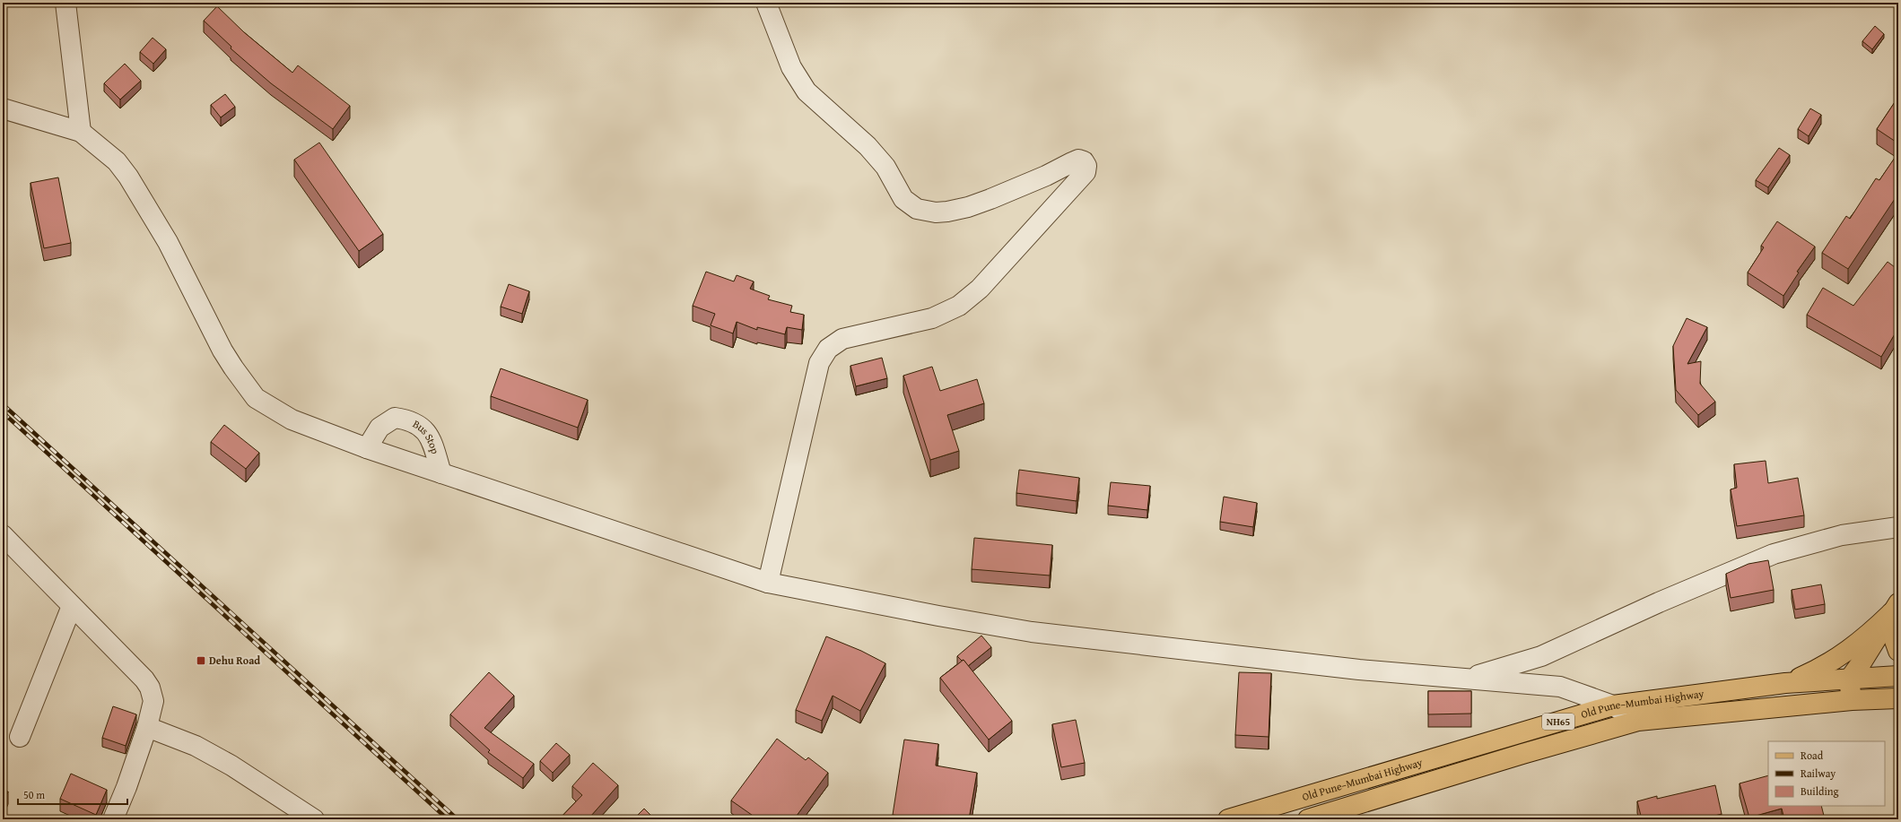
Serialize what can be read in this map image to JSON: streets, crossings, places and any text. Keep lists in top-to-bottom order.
{
  "streets": {
    "main road": ["Old Pune–Mumbai Highway", "NH65"],
    "street": ["Bus Stop"]
  },
  "places": {
    "transit": ["Dehu Road"]
  },
  "legend": ["Road", "Railway", "Building"],
  "scale_bar": "50 m"
}
